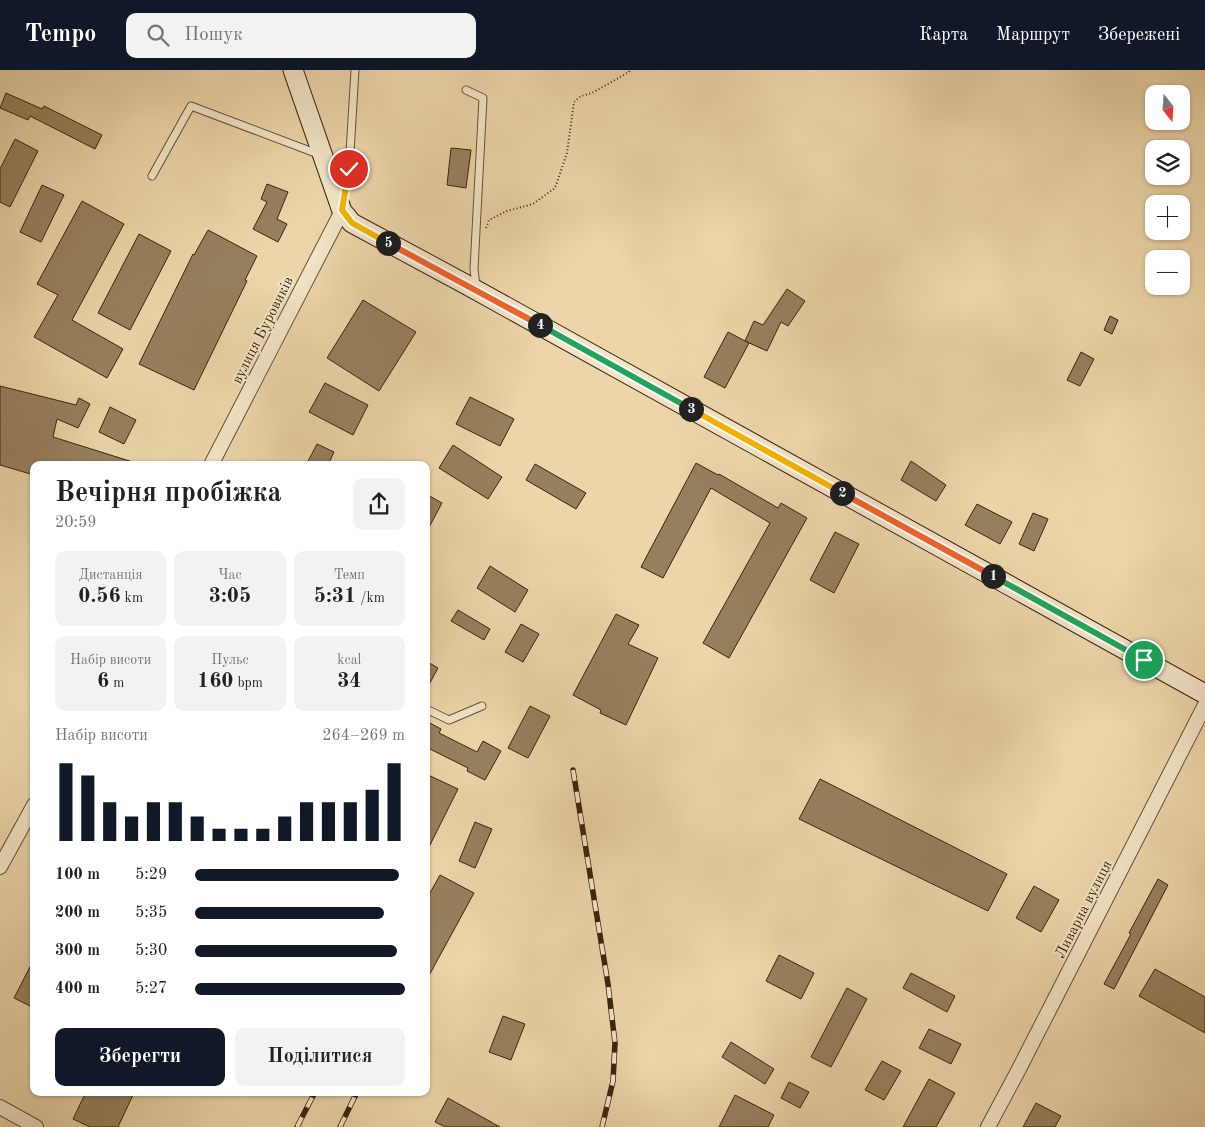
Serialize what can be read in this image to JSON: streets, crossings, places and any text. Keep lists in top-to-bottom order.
{
  "streets": {
    "street": ["вулиця Буровиків", "Ливарна вулиця"]
  },
  "north": "bottom",
  "page": {
    "header": "Tempo",
    "search": "Пошук",
    "nav": ["Карта", "Маршрут", "Збережені"],
    "map_buttons": ["+", "−"],
    "pins": [
      "5",
      "4",
      "3",
      "2",
      "1"
    ],
    "heading": ["Вечірня пробіжка", "20:59"],
    "stats": [
      ["Дистанція", "0.56 km"],
      ["Час", "3:05"],
      ["Темп", "5:31 /km"],
      ["Набір висоти", "6 m"],
      ["Пульс", "160 bpm"],
      ["kcal", "34"]
    ],
    "chart": ["Набір висоти", "264–269 m"],
    "list": [
      {
        "name": "100 m",
        "note": "5:29"
      },
      {
        "name": "200 m",
        "note": "5:35"
      },
      {
        "name": "300 m",
        "note": "5:30"
      },
      {
        "name": "400 m",
        "note": "5:27"
      }
    ],
    "buttons": ["Зберегти", "Поділитися"]
  }
}
